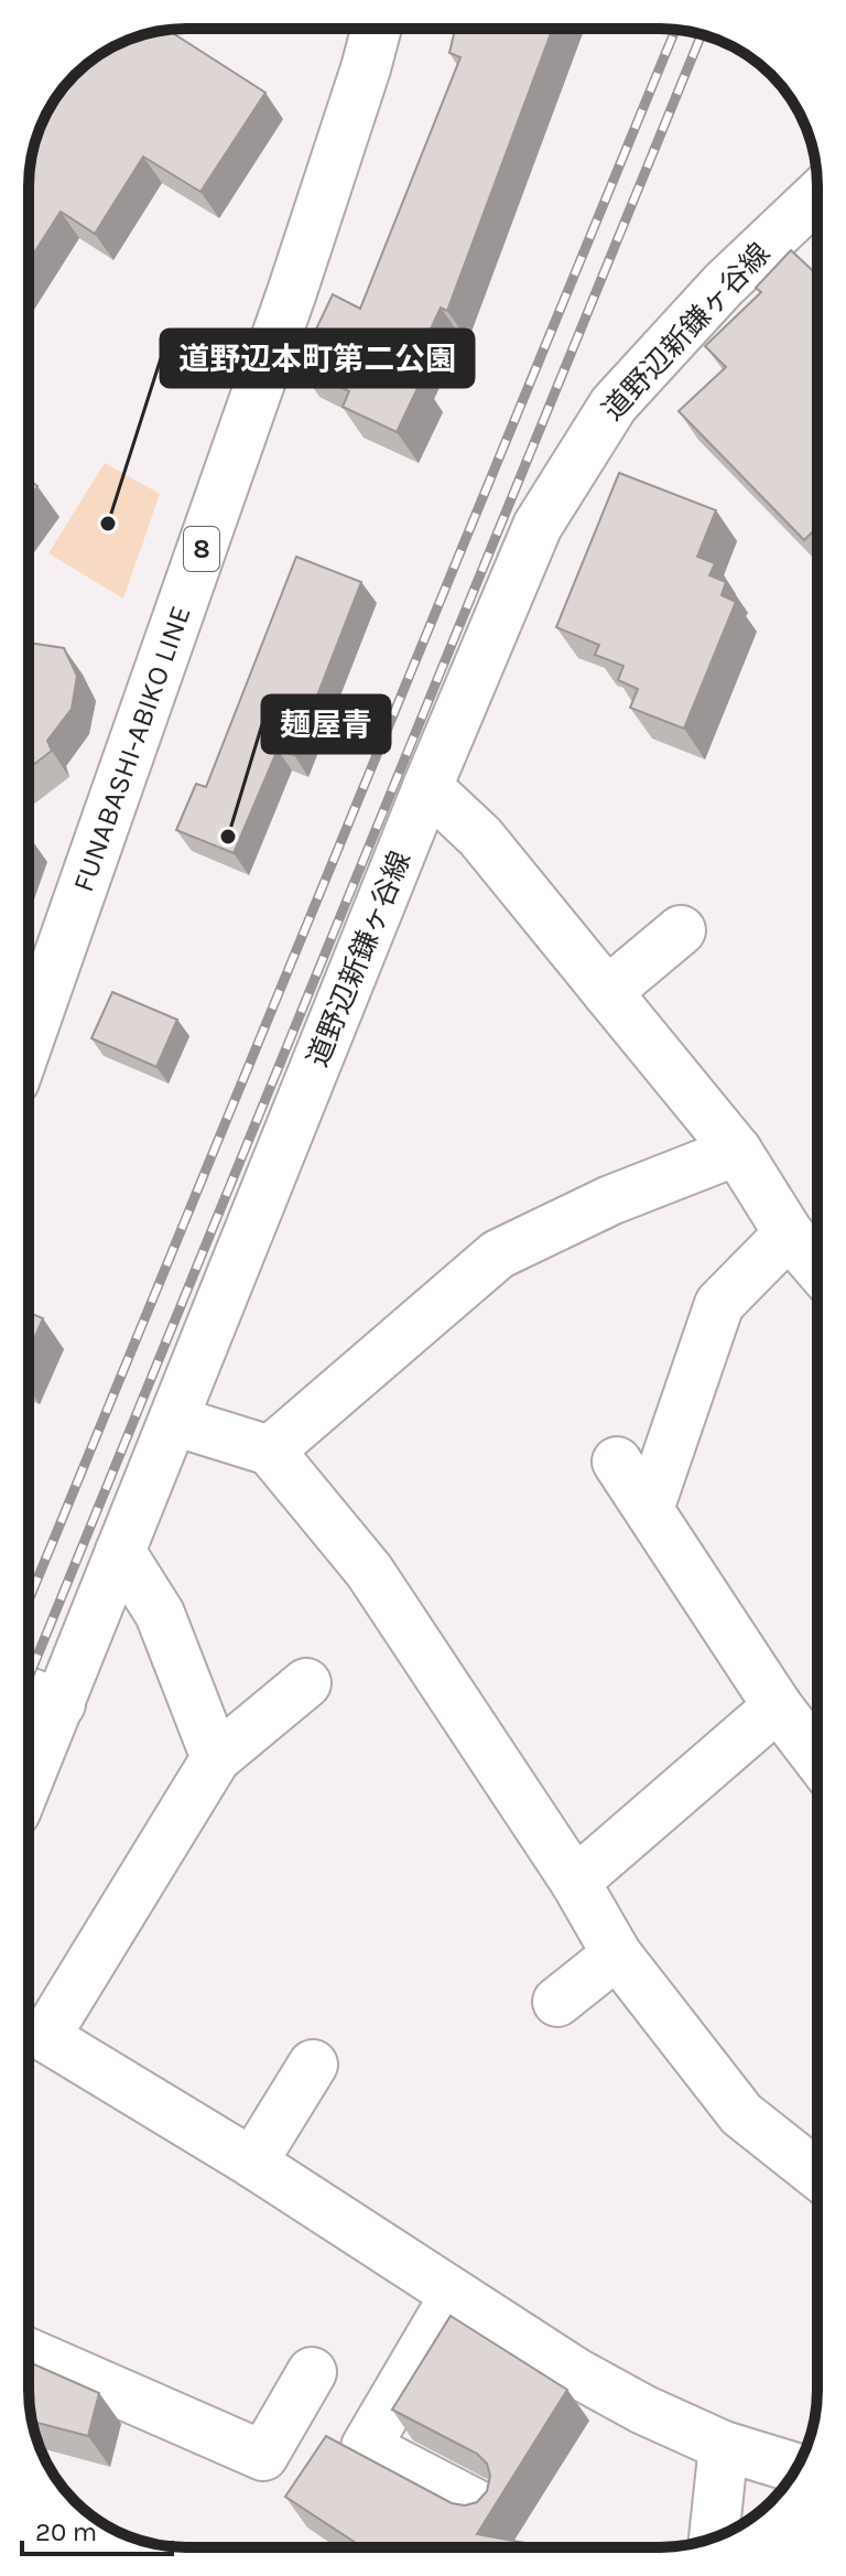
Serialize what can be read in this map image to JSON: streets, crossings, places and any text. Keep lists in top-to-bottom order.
{
  "streets": {
    "street": ["道野辺新鎌ヶ谷線", "8", "FUNABASHI-ABIKO LINE"]
  },
  "places": ["道野辺本町第二公園", "麺屋青"],
  "scale_bar": "20 m"
}
